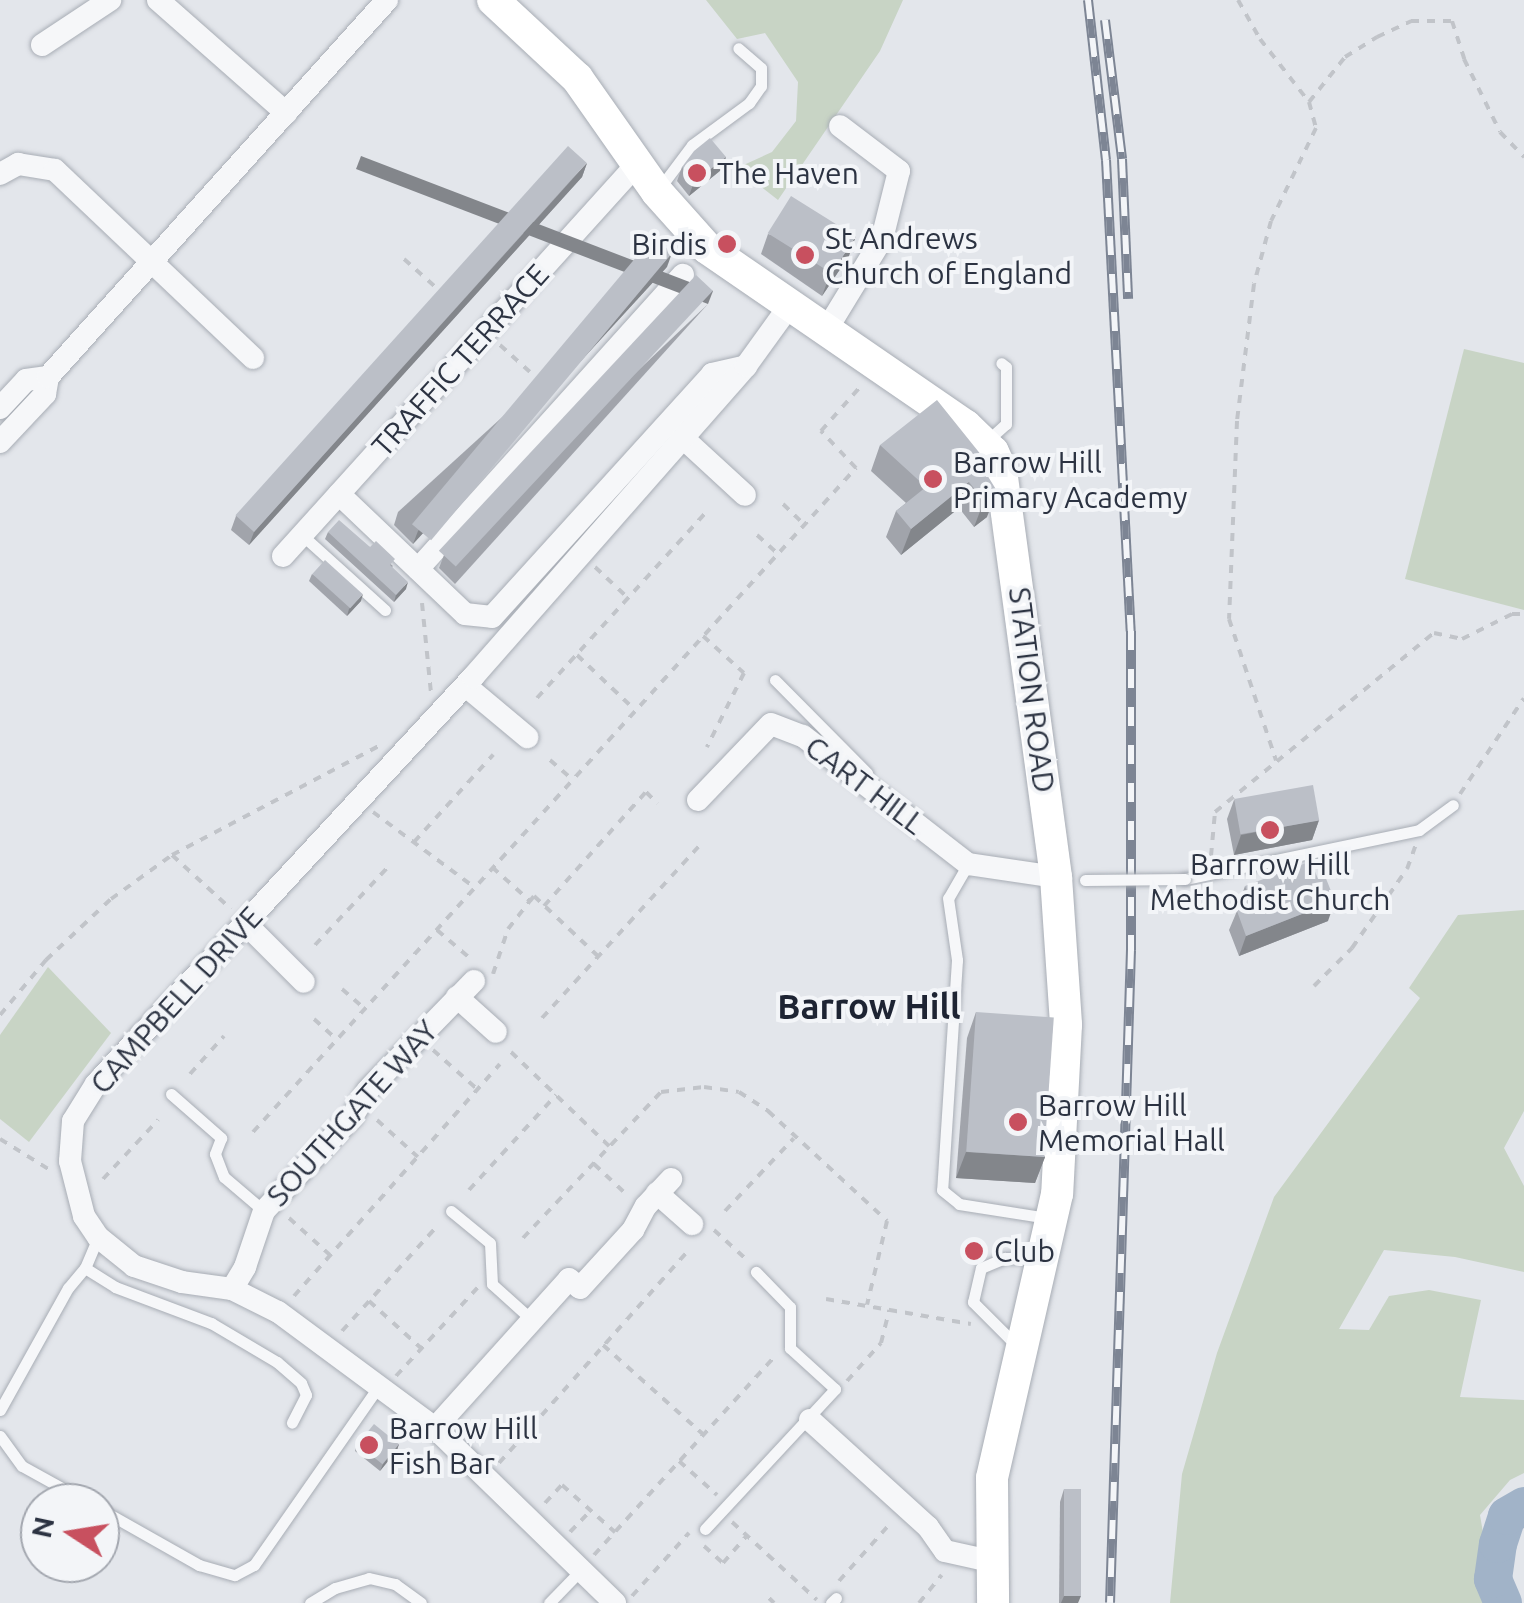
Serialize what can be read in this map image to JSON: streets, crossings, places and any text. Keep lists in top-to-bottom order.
{
  "streets": {
    "street": [
      "TRAFFIC TERRACE",
      "STATION ROAD",
      "CART HILL",
      "CAMPBELL DRIVE",
      "SOUTHGATE WAY"
    ]
  },
  "crossings": [
    ["TRAFFIC TERRACE", "STATION ROAD"],
    ["STATION ROAD", "CART HILL"],
    ["STATION ROAD", "CAMPBELL DRIVE"],
    ["CAMPBELL DRIVE", "SOUTHGATE WAY"]
  ],
  "districts": ["Barrow Hill"],
  "places": [
    "The Haven",
    "Birdis",
    "St Andrews Church of England",
    "Barrow Hill Primary Academy",
    "Barrrow Hill Methodist Church",
    "Barrow Hill Memorial Hall",
    "Club",
    "Barrow Hill Fish Bar"
  ],
  "north": "left"
}
